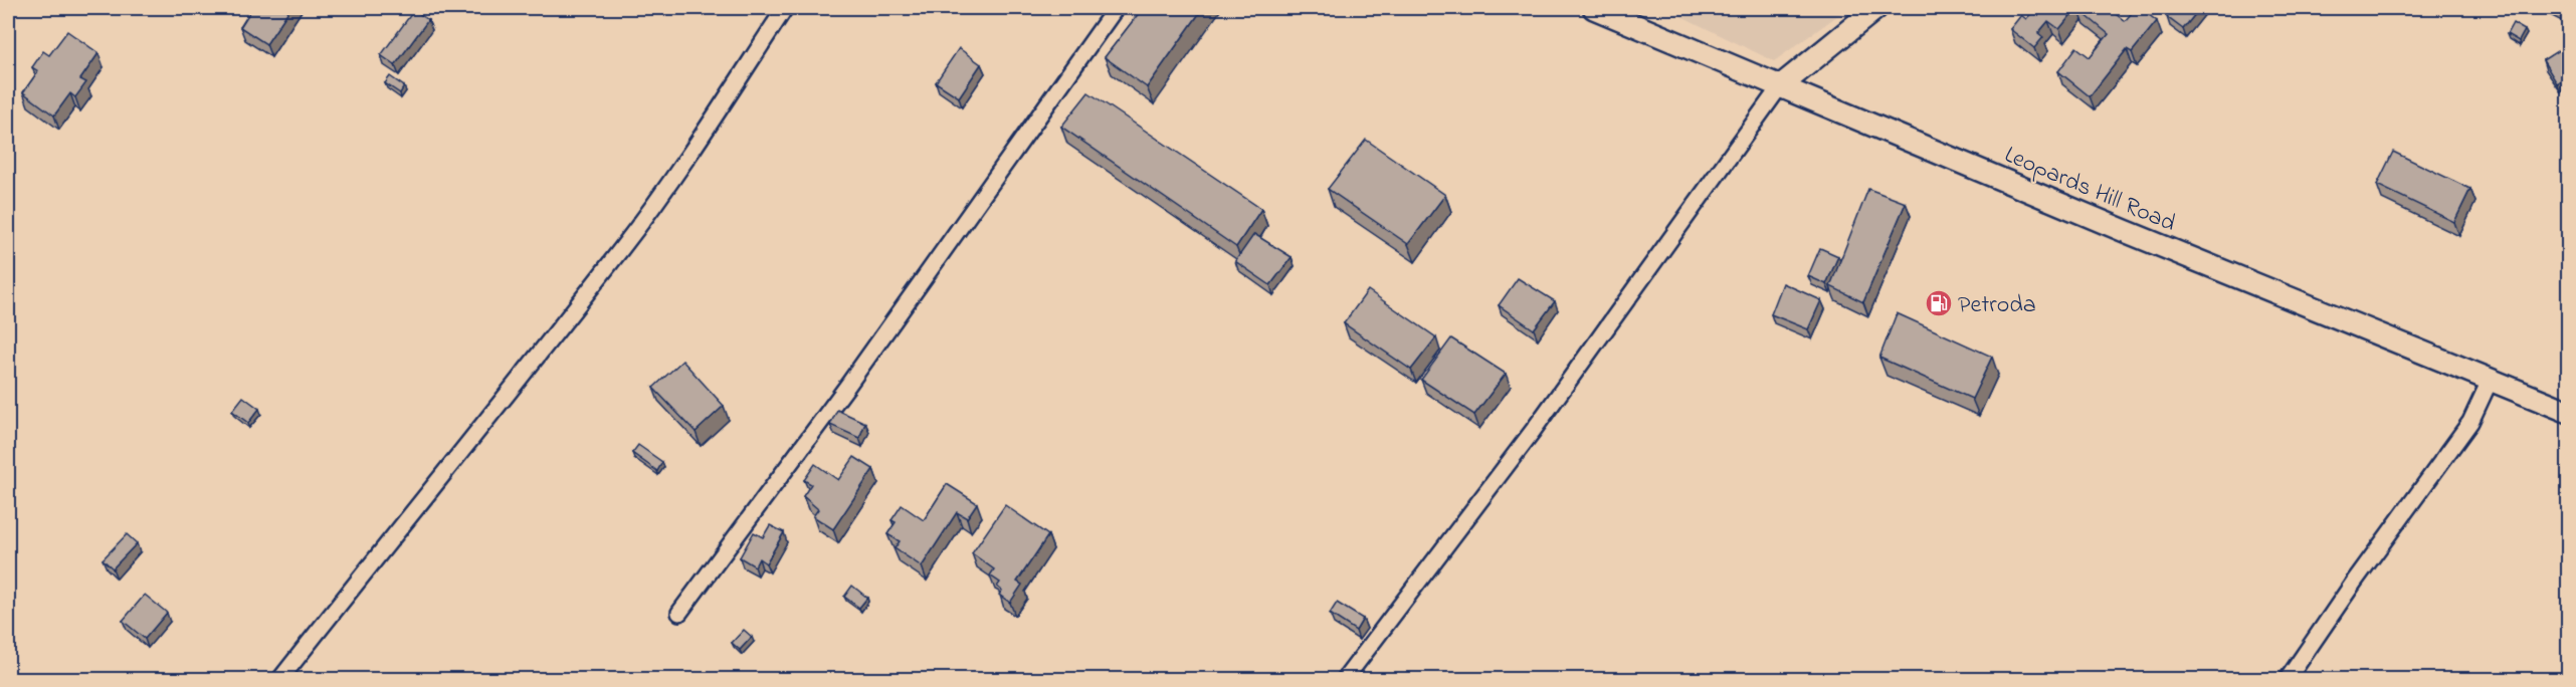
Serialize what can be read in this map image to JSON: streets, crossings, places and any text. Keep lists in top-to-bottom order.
{
  "streets": {
    "main road": ["Leopards Hill Road"]
  },
  "places": {
    "fuel station": ["Petroda"]
  }
}
